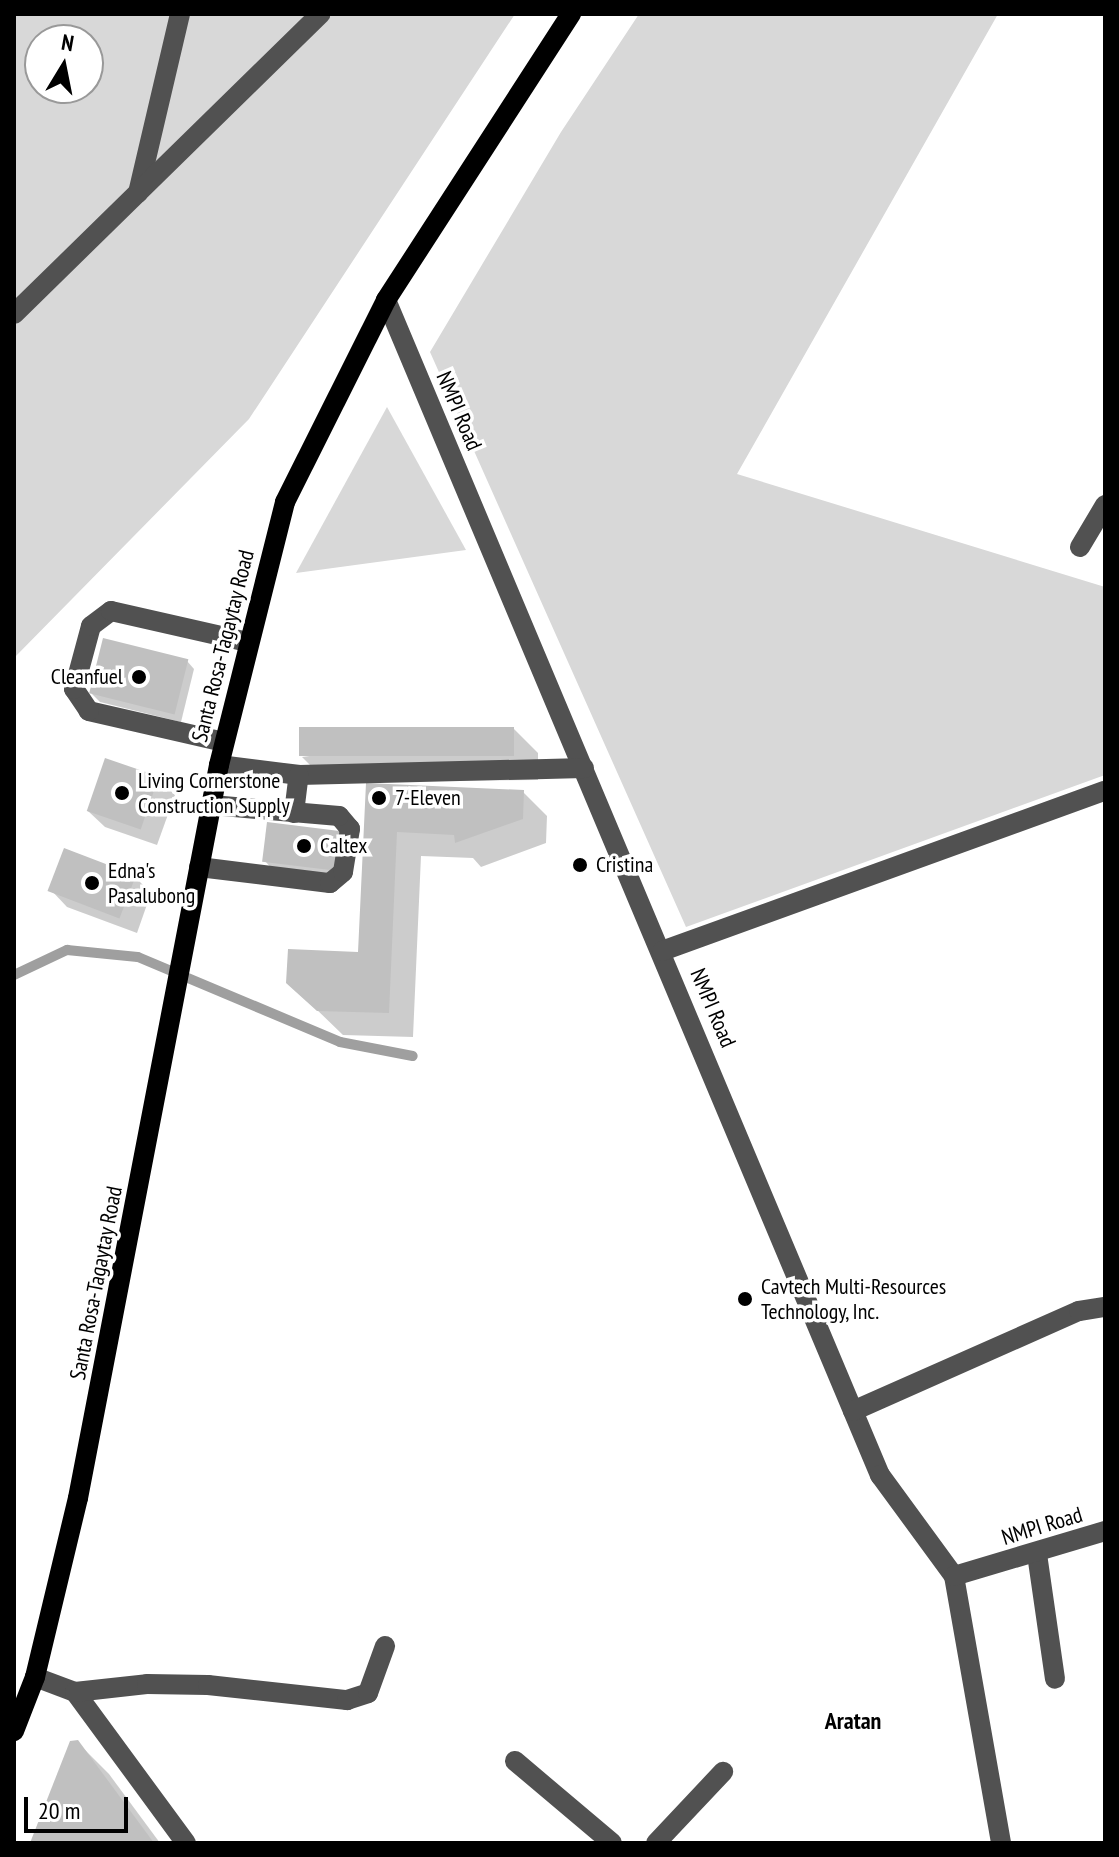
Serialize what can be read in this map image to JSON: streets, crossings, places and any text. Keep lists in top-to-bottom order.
{
  "streets": {
    "main road": ["Santa Rosa-Tagaytay Road"],
    "street": ["NMPI Road"]
  },
  "crossings": [
    ["NMPI Road", "Santa Rosa-Tagaytay Road"]
  ],
  "districts": ["Aratan"],
  "places": [
    "Cleanfuel",
    "Living Cornerstone Construction Supply",
    "7-Eleven",
    "Caltex",
    "Cristina",
    "Edna's Pasalubong",
    "Cavtech Multi-Resources Technology, Inc."
  ],
  "scale_bar": "20 m",
  "north": "top"
}
